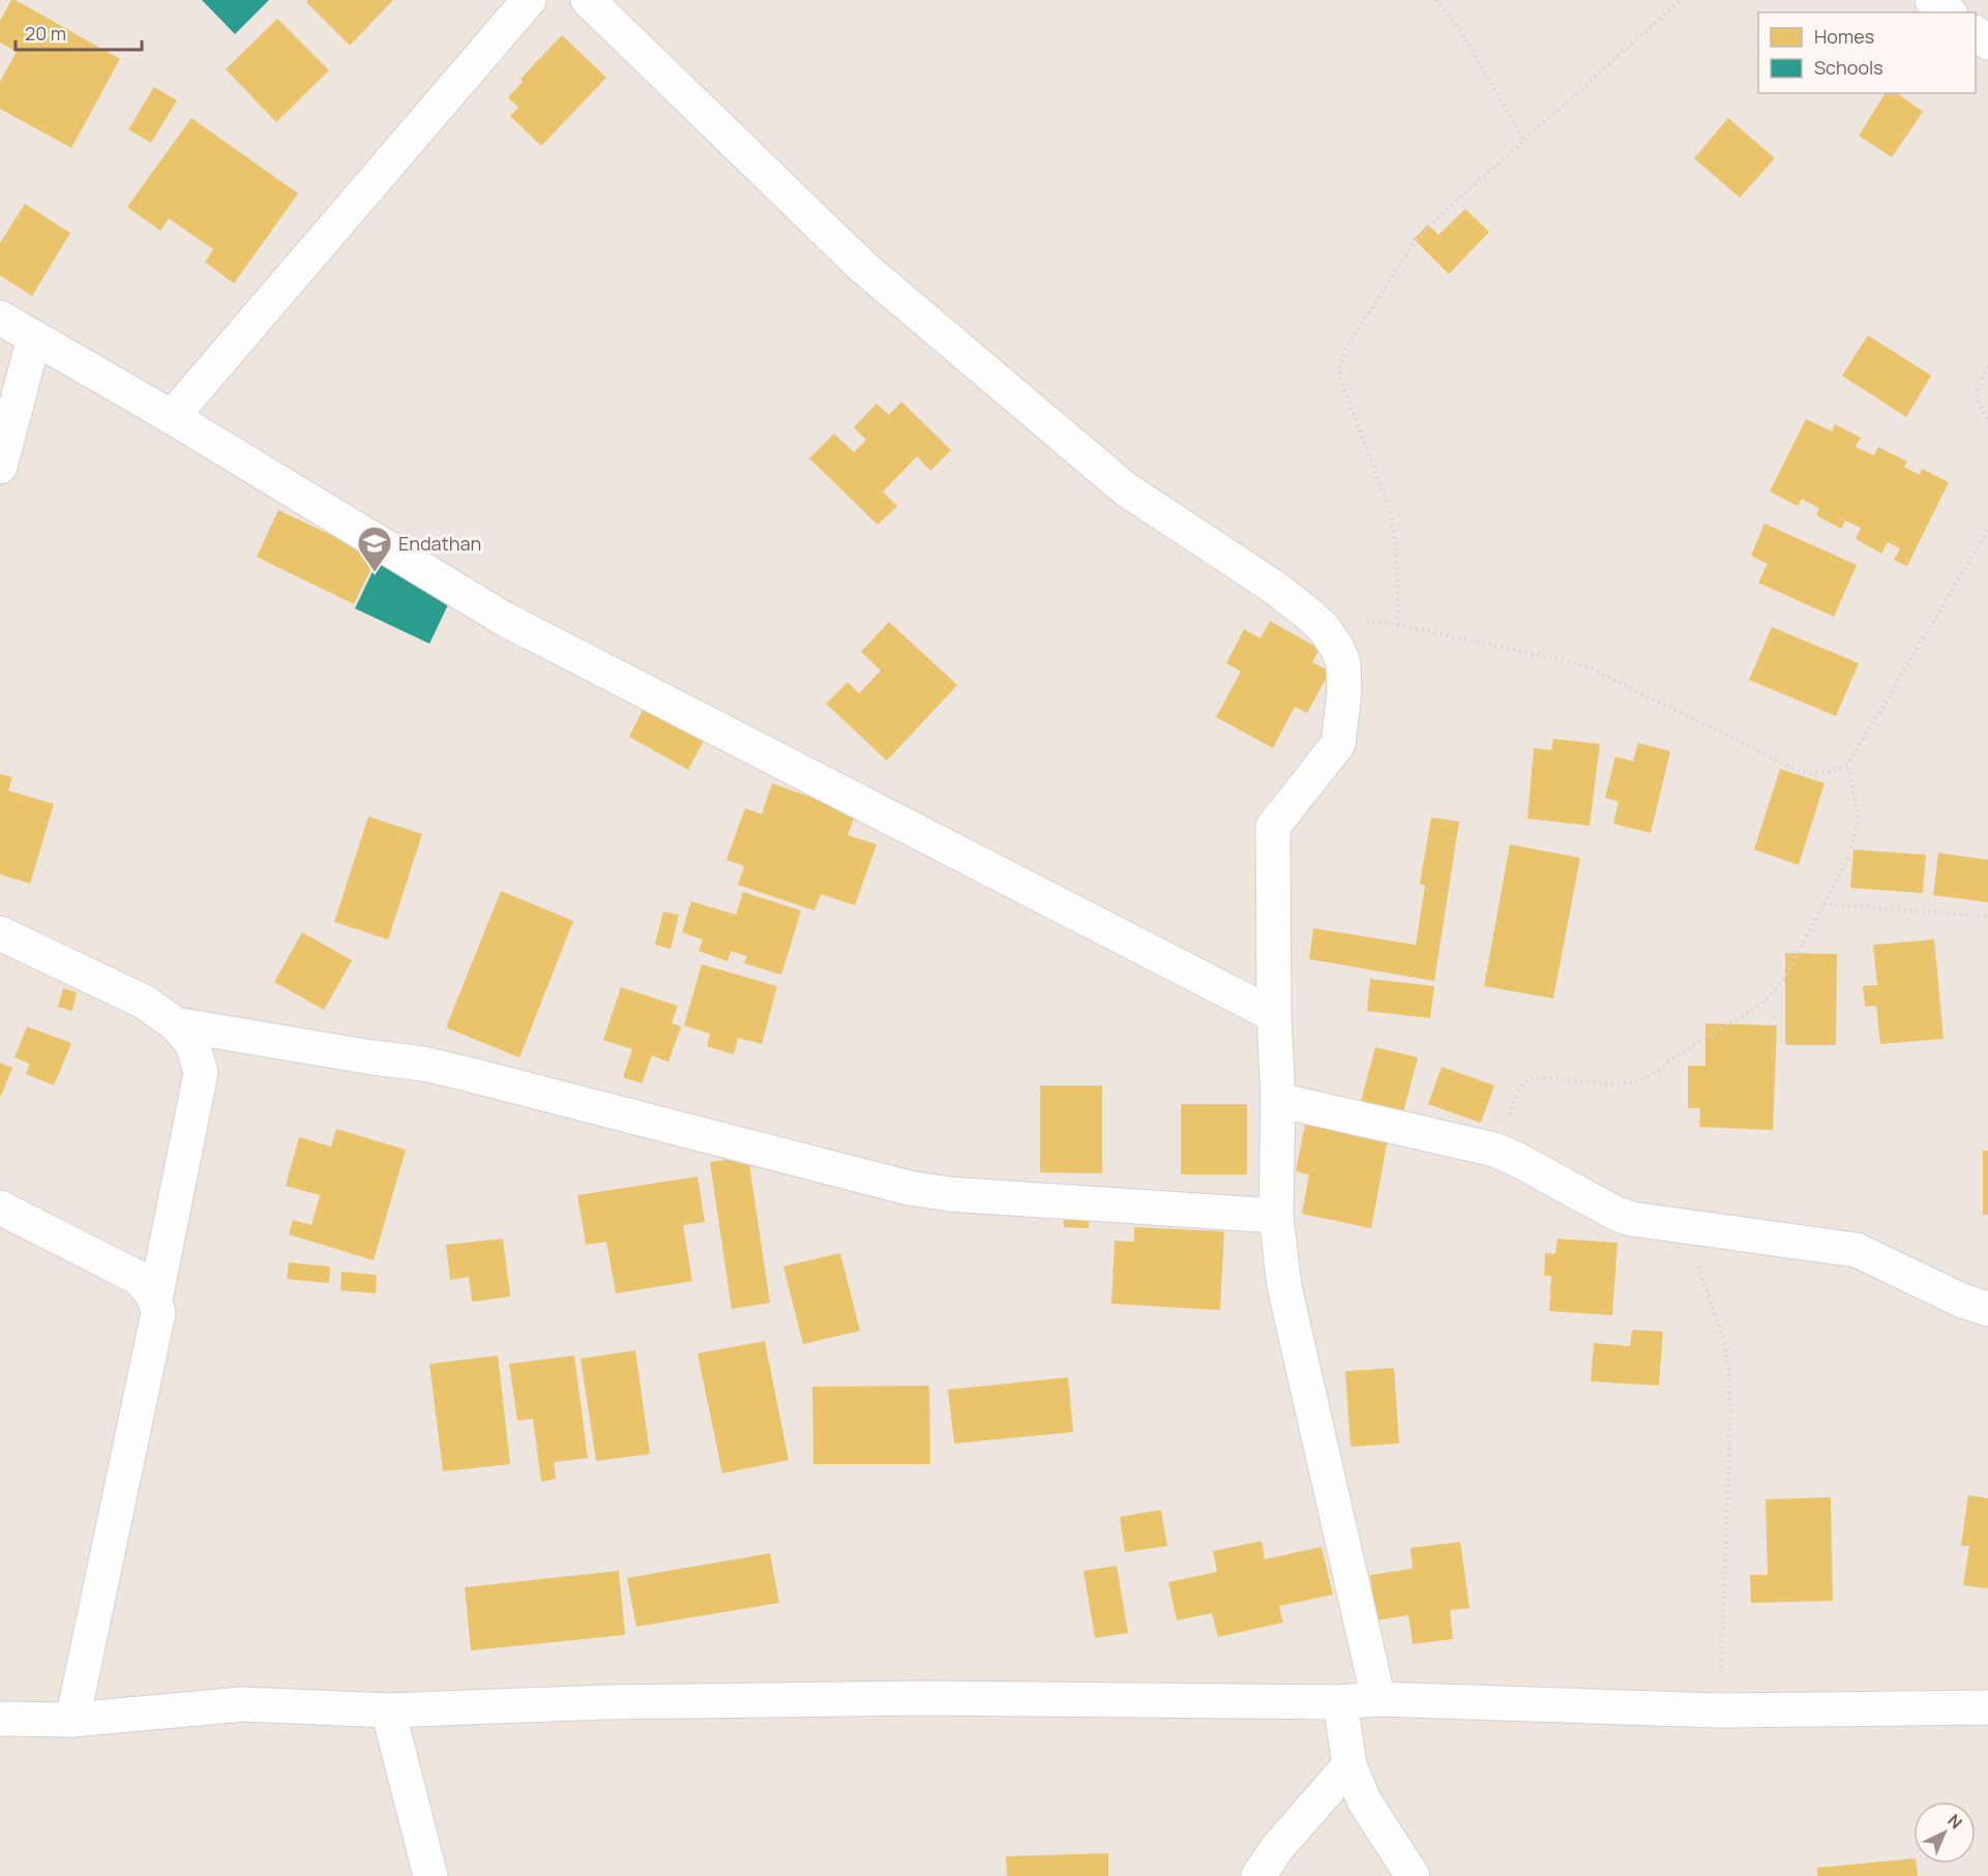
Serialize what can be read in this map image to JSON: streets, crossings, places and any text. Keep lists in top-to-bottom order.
{
  "places": {
    "school or university": ["Endathan"]
  },
  "legend": ["Homes", "Schools"],
  "scale_bar": "20 m",
  "north": "top right"
}
